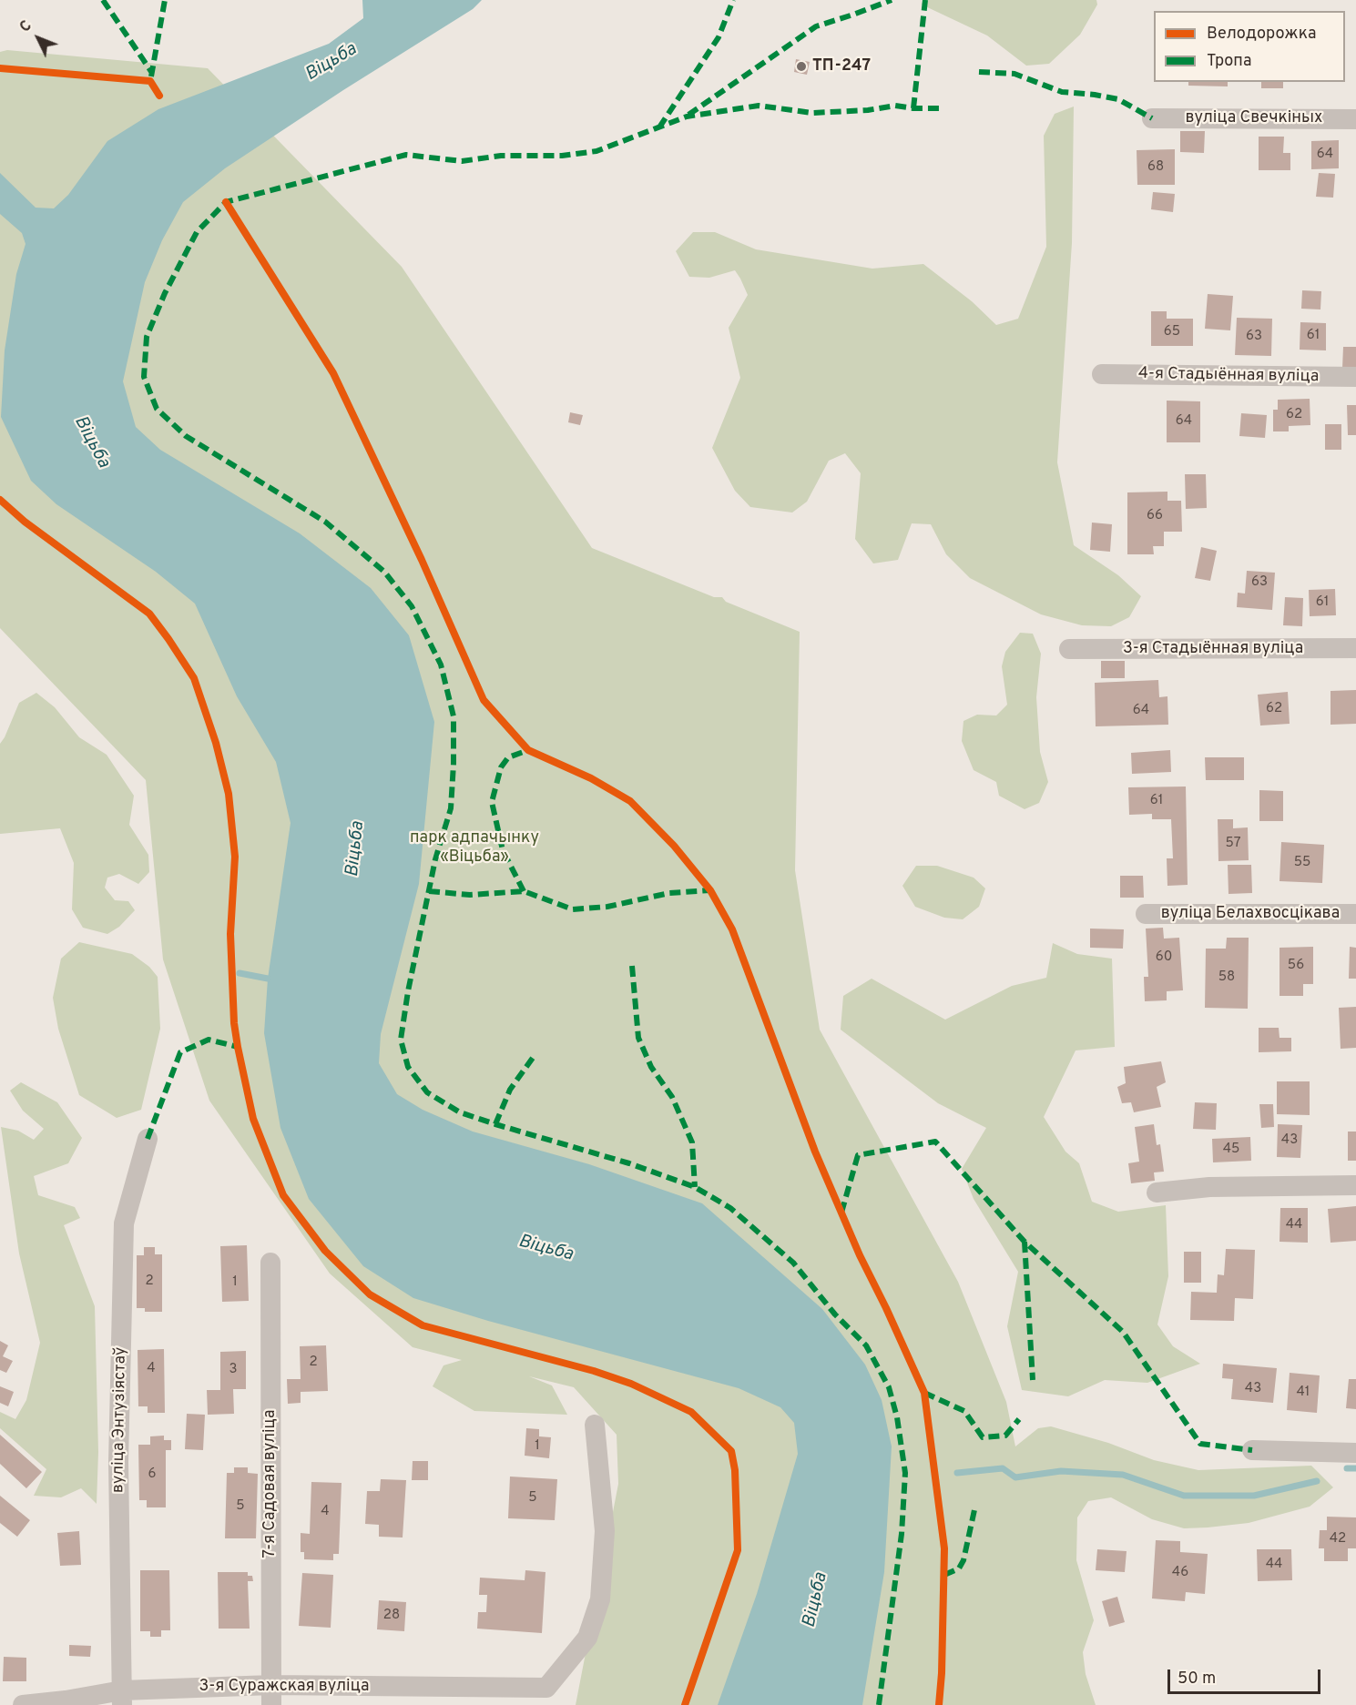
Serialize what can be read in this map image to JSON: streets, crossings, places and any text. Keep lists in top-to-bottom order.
{
  "streets": {
    "street": [
      "вуліца Свечкіных",
      "4-я Стадыённая вуліца",
      "3-я Стадыённая вуліца",
      "вуліца Белахвосцікава",
      "вуліца Энтузіястаў",
      "7-я Садовая вуліца",
      "3-я Суражская вуліца"
    ]
  },
  "crossings": [
    ["вуліца Энтузіястаў", "3-я Суражская вуліца"],
    ["7-я Садовая вуліца", "3-я Суражская вуліца"]
  ],
  "water": ["Віцьба"],
  "parks": ["парк адпачынку «Віцьба»"],
  "places": ["ТП-247"],
  "house_numbers": [
    "64",
    "68",
    "65",
    "61",
    "63",
    "62",
    "64",
    "66",
    "63",
    "61",
    "62",
    "64",
    "61",
    "57",
    "55",
    "60",
    "56",
    "58",
    "43",
    "45",
    "44",
    "2",
    "1",
    "2",
    "4",
    "3",
    "43",
    "41",
    "1",
    "6",
    "5",
    "5",
    "4",
    "42",
    "44",
    "46",
    "28"
  ],
  "legend": ["Велодорожка", "Тропа"],
  "scale_bar": "50 m",
  "north": "top left"
}
